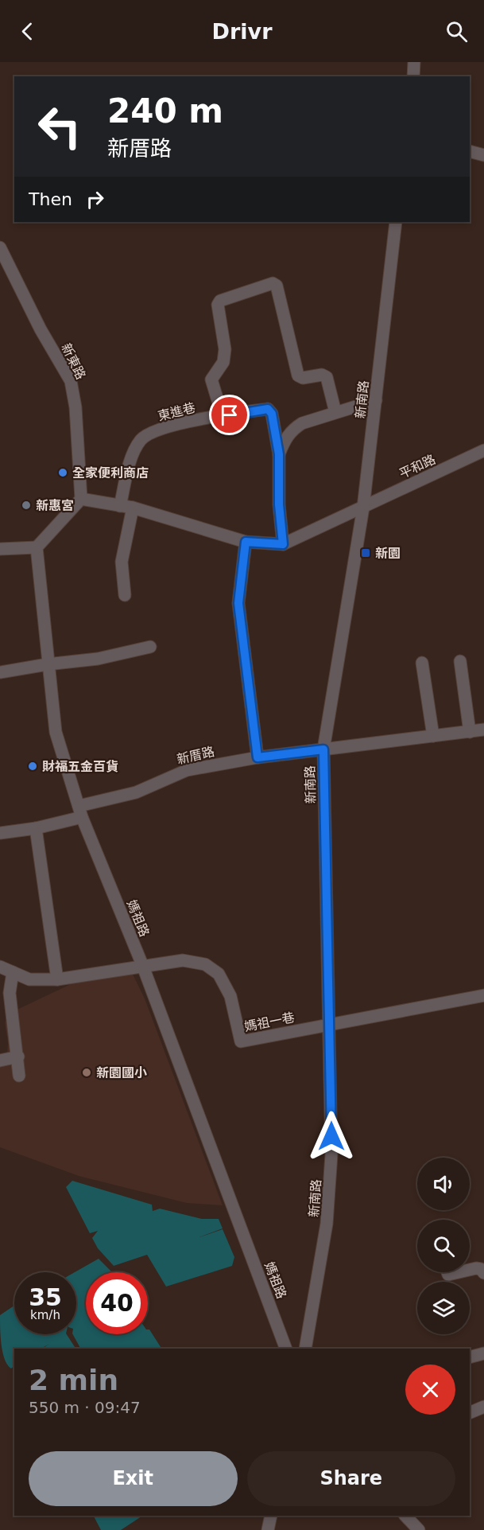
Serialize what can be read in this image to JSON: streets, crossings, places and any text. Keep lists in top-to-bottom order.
{
  "streets": {
    "street": [
      "新東路",
      "新南路",
      "東進巷",
      "平和路",
      "新厝路",
      "媽祖路",
      "媽祖一巷"
    ]
  },
  "crossings": [
    ["新南路", "平和路"],
    ["新南路", "新厝路"],
    ["新南路", "媽祖一巷"],
    ["東進巷", "平和路"],
    ["新厝路", "媽祖路"],
    ["媽祖路", "媽祖一巷"]
  ],
  "places": {
    "other": [
      "全家便利商店",
      "新惠宮",
      "財福五金百貨",
      "新園國小"
    ],
    "transit": ["新園"]
  },
  "page": {
    "header": "Drivr",
    "turn": ["240 m", "新厝路"],
    "then": "Then",
    "speed": "35 km/h",
    "limit": "40",
    "heading": ["2 min", "550 m · 09:47"],
    "buttons": ["Exit", "Share"]
  }
}
